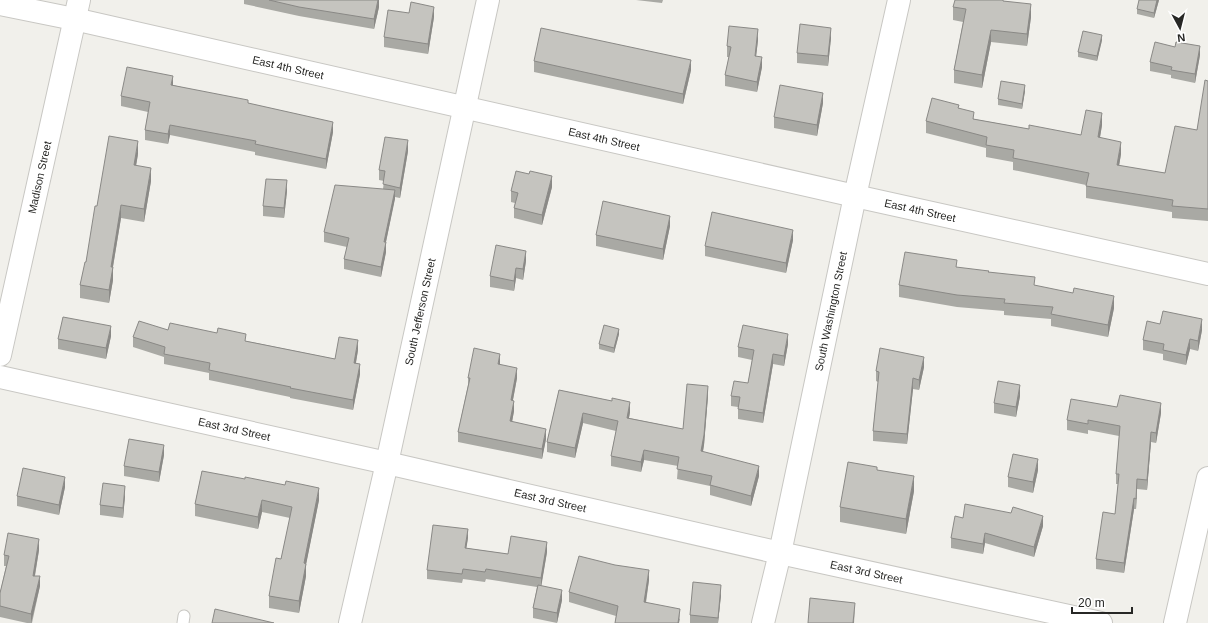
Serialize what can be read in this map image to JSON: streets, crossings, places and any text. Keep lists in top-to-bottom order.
{
  "streets": {
    "street": [
      "East 4th Street",
      "Madison Street",
      "South Washington Street",
      "South Jefferson Street",
      "East 3rd Street"
    ]
  },
  "crossings": [
    ["East 4th Street", "Madison Street"],
    ["East 4th Street", "South Washington Street"],
    ["East 4th Street", "South Jefferson Street"],
    ["South Washington Street", "East 3rd Street"],
    ["South Jefferson Street", "East 3rd Street"]
  ],
  "scale_bar": "20 m",
  "north": "bottom"
}
